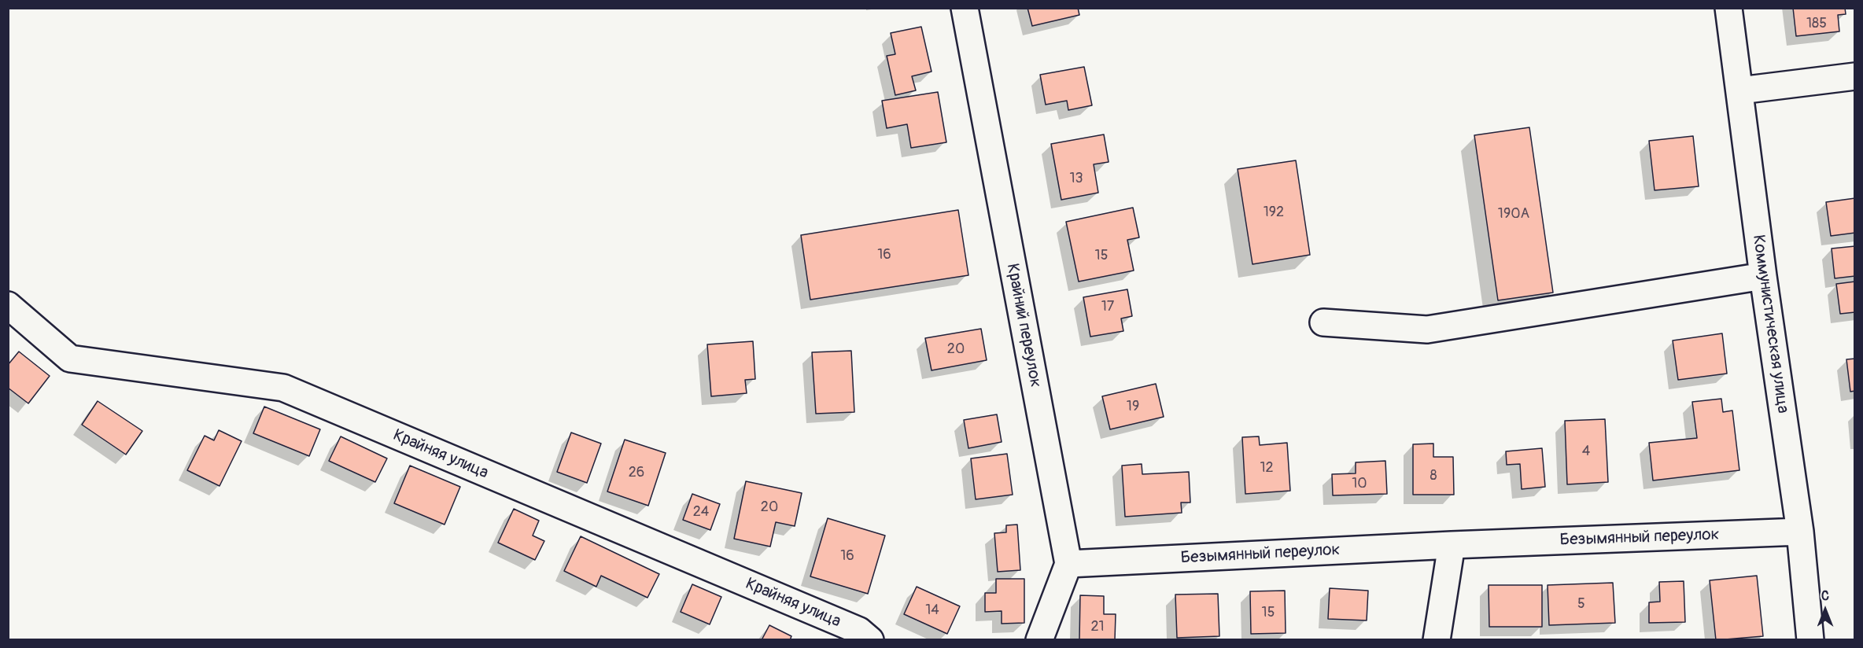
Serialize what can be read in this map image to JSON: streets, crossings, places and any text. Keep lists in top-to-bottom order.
{
  "streets": {
    "street": [
      "Коммунистическая улица",
      "Крайний переулок",
      "Крайняя улица",
      "Безымянный переулок"
    ]
  },
  "crossings": [
    ["Коммунистическая улица", "Безымянный переулок"],
    ["Крайний переулок", "Безымянный переулок"]
  ],
  "house_numbers": [
    "185",
    "13",
    "192",
    "190А",
    "16",
    "15",
    "17",
    "20",
    "19",
    "4",
    "12",
    "26",
    "8",
    "10",
    "20",
    "24",
    "16",
    "5",
    "14",
    "15",
    "21"
  ],
  "north": "top"
}
